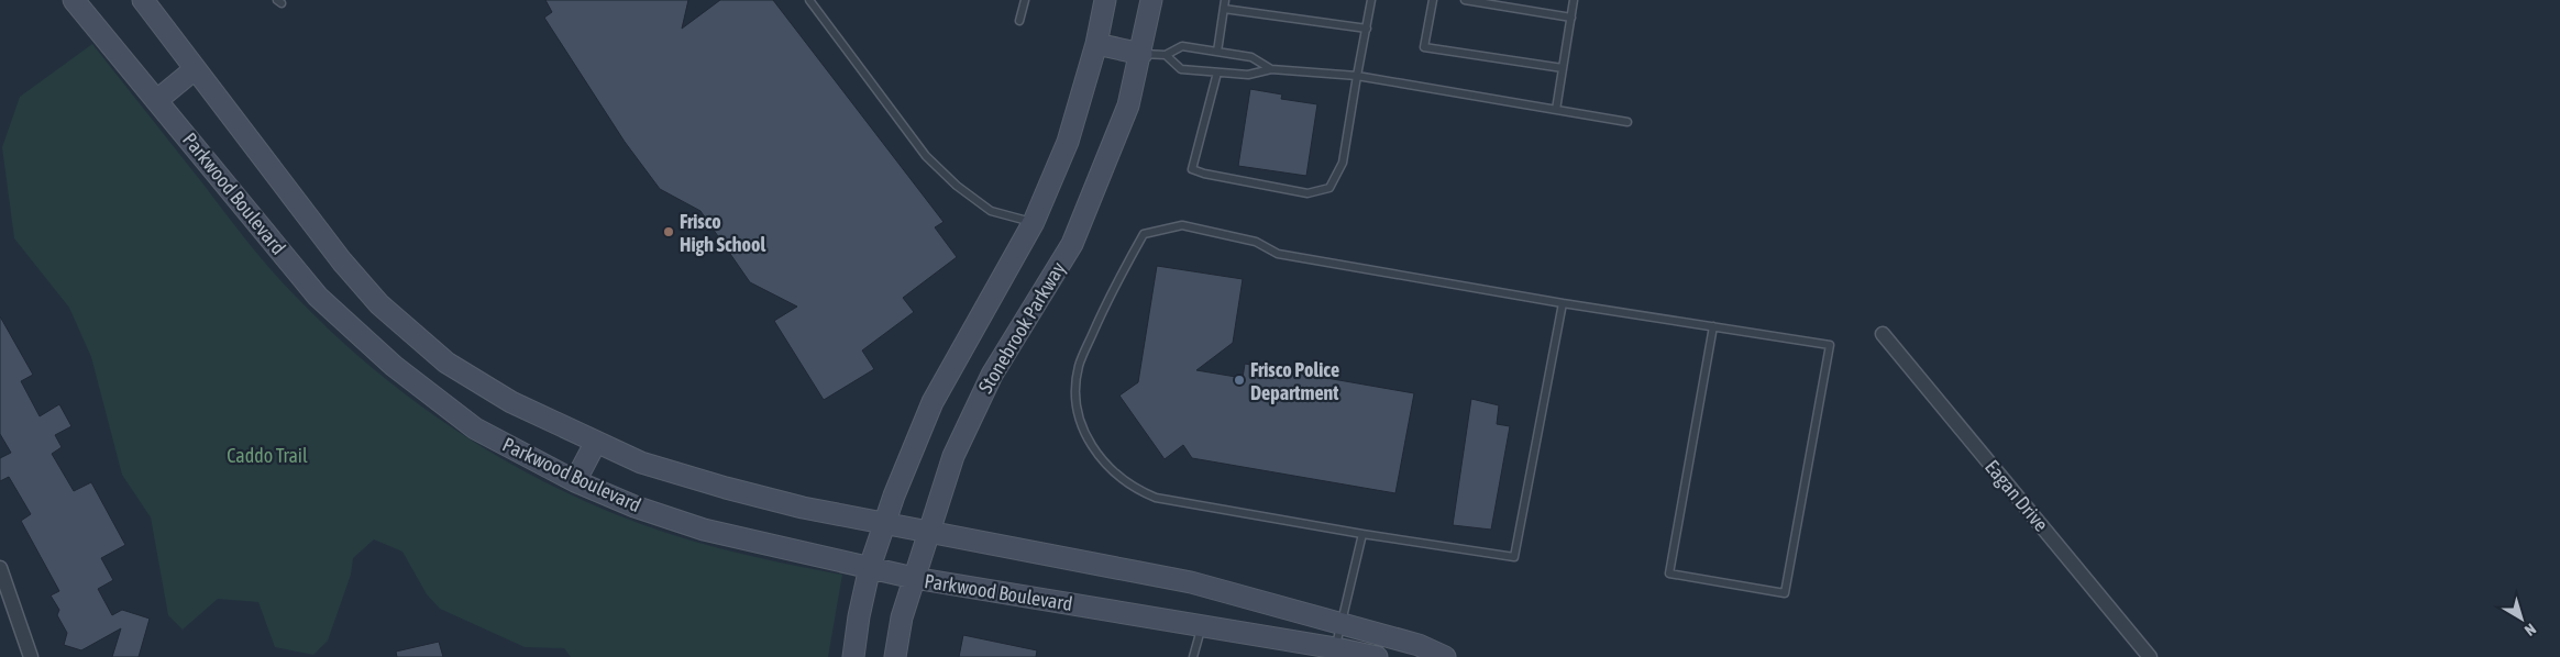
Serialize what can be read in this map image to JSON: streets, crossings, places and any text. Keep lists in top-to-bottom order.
{
  "streets": {
    "main road": ["Parkwood Boulevard", "Stonebrook Parkway"],
    "street": ["Eagan Drive"]
  },
  "crossings": [
    ["Parkwood Boulevard", "Stonebrook Parkway"]
  ],
  "parks": ["Caddo Trail"],
  "places": ["Frisco High School", "Frisco Police Department"],
  "north": "bottom right"
}
